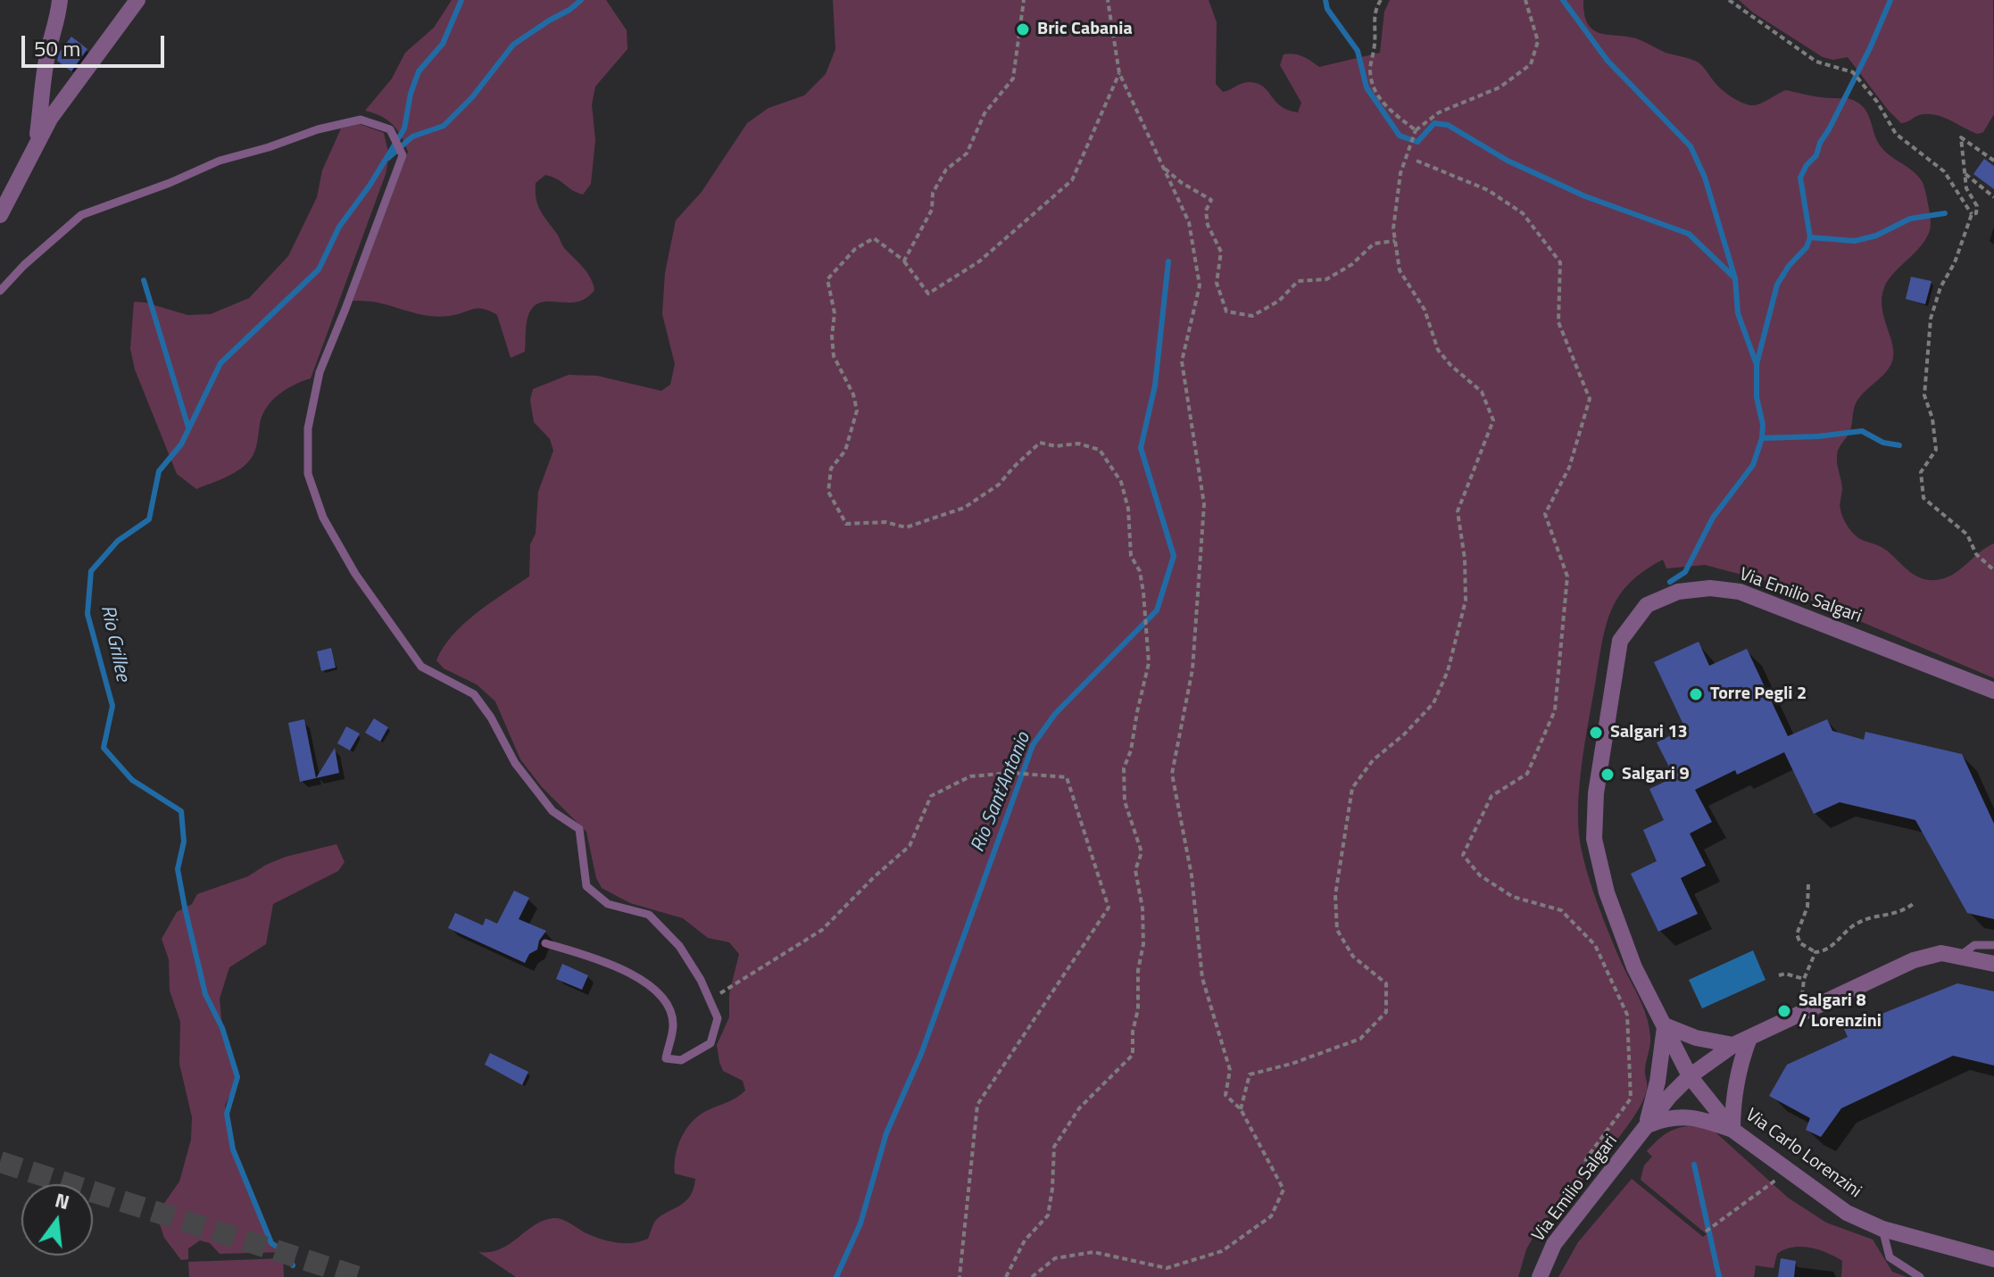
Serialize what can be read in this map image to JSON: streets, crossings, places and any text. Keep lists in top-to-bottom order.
{
  "streets": {
    "street": ["Via Emilio Salgari", "Via Carlo Lorenzini"]
  },
  "crossings": [
    ["Via Emilio Salgari", "Via Carlo Lorenzini"]
  ],
  "water": ["Rio Grillee", "Rio Sant'Antonio"],
  "places": [
    "Bric Cabania",
    "Torre Pegli 2",
    "Salgari 13",
    "Salgari 9",
    "Salgari 8 / Lorenzini"
  ],
  "scale_bar": "50 m",
  "north": "top"
}
